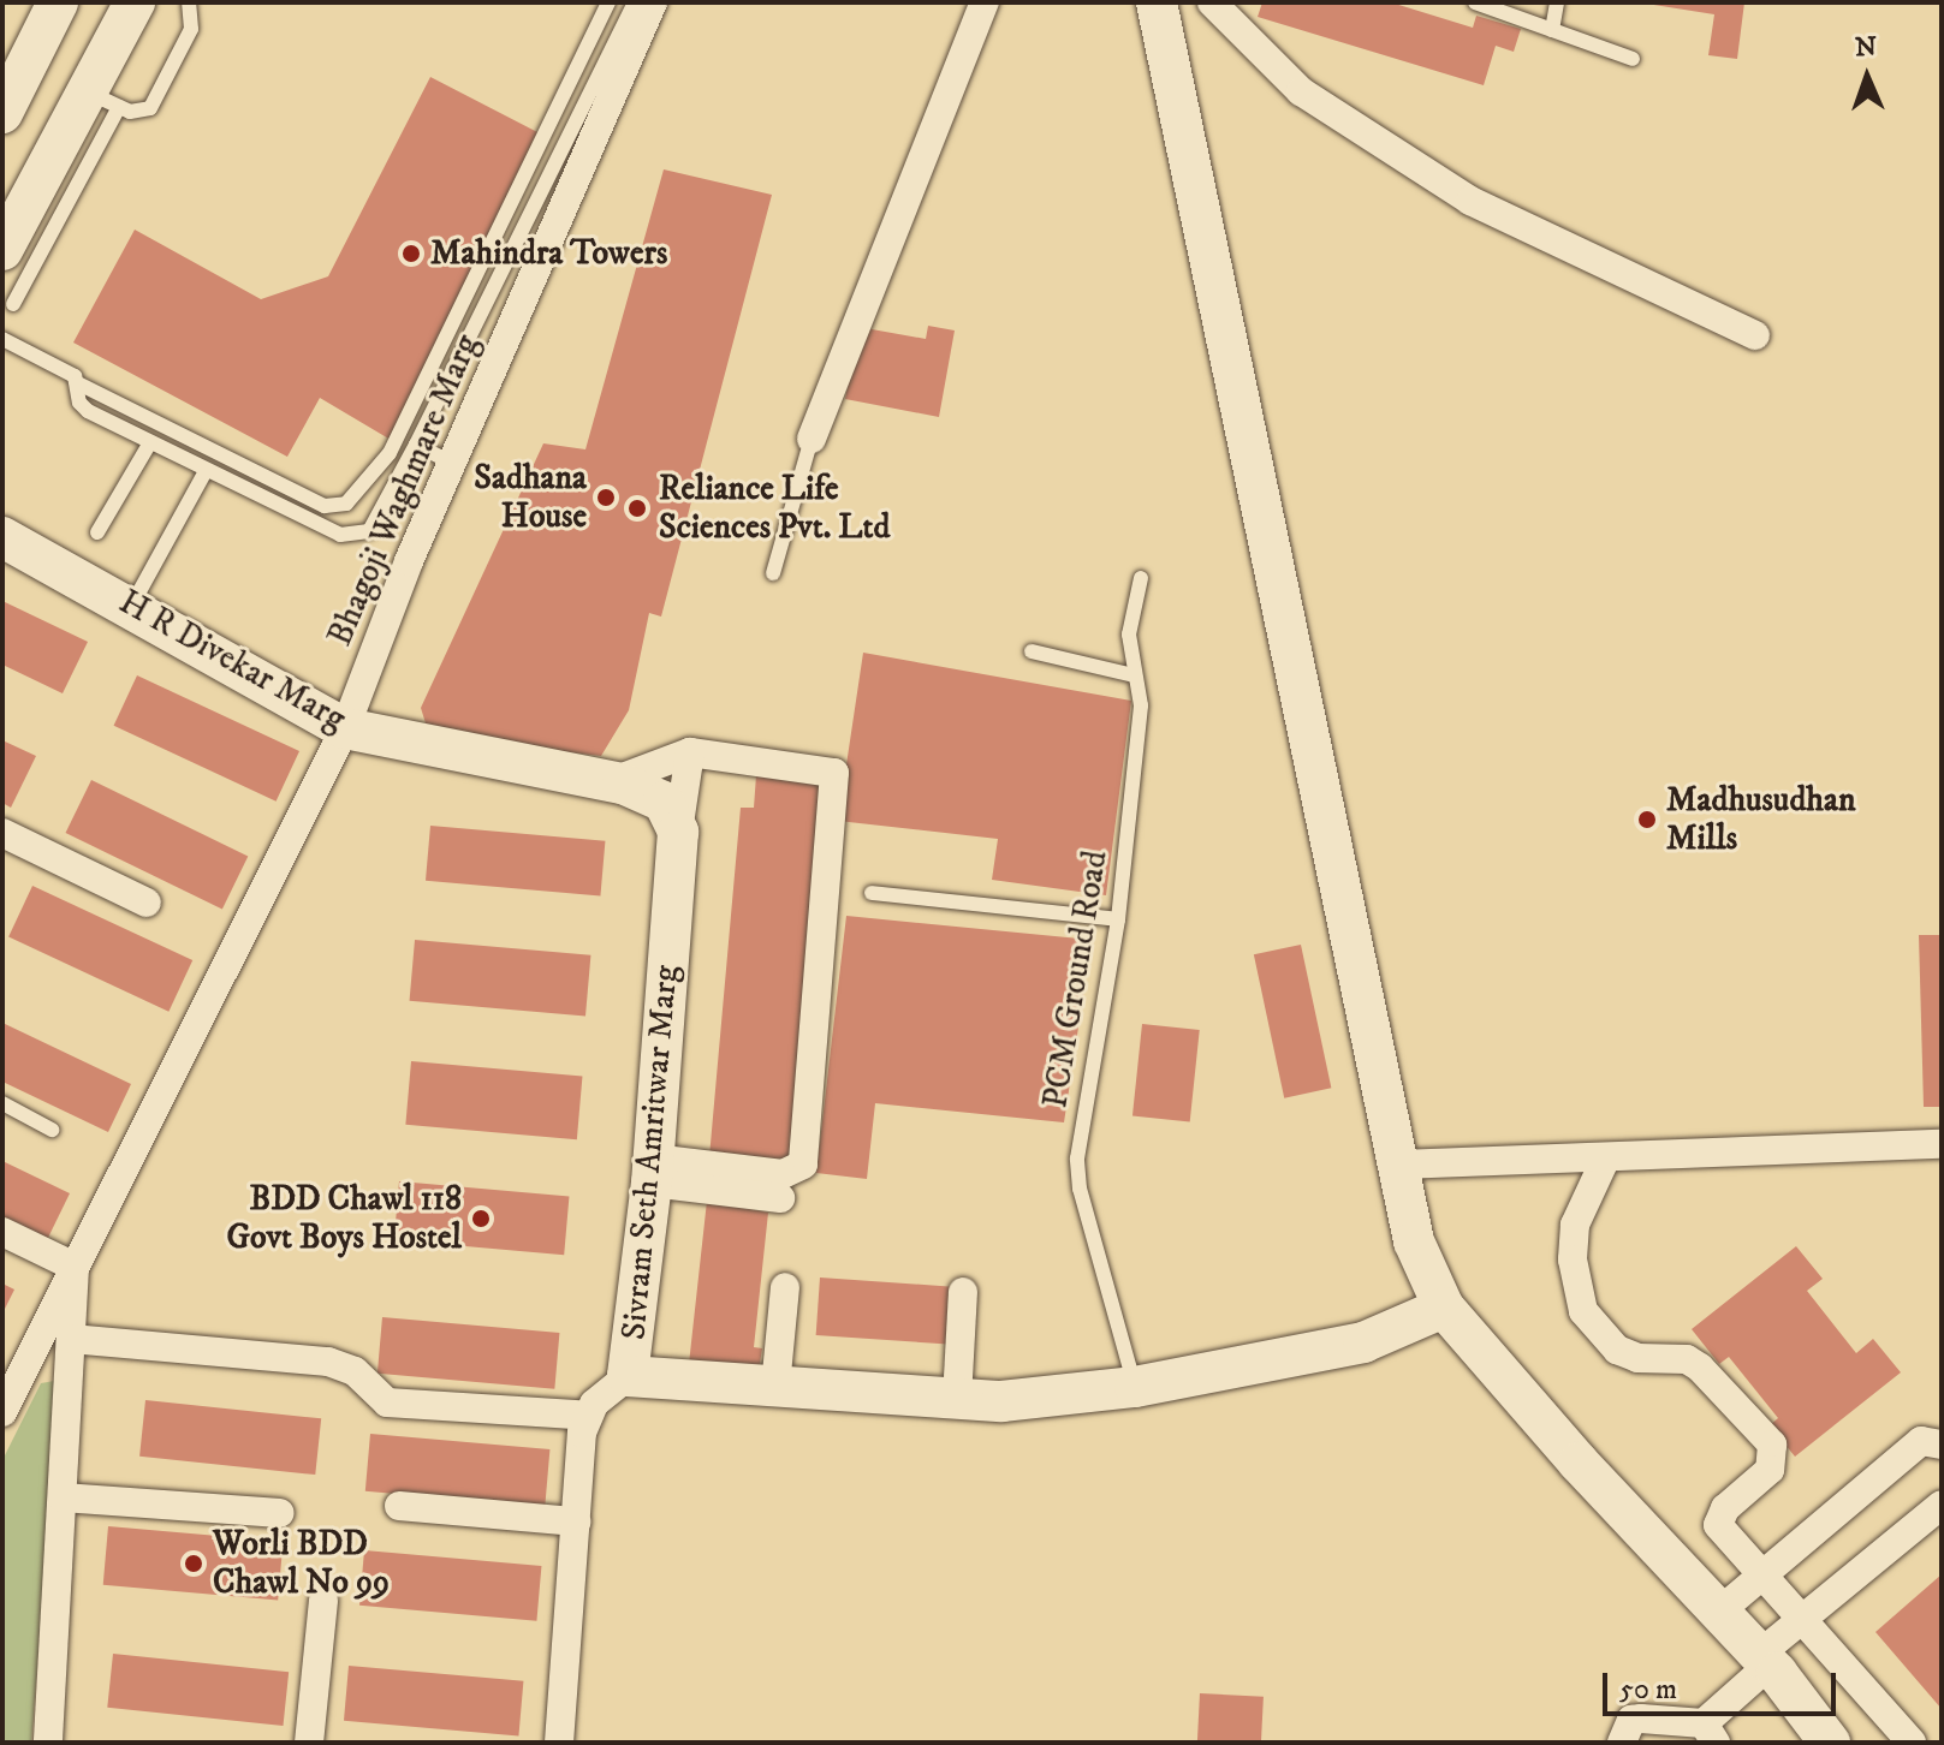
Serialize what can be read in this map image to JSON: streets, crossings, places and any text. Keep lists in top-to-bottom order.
{
  "streets": {
    "street": ["Bhagoji Waghmare Marg", "H R Divekar Marg", "Sivram Seth Amritwar Marg"],
    "lane": ["PCM Ground Road"]
  },
  "crossings": [
    ["Bhagoji Waghmare Marg", "H R Divekar Marg"],
    ["H R Divekar Marg", "Sivram Seth Amritwar Marg"]
  ],
  "places": [
    "Mahindra Towers",
    "Sadhana House",
    "Reliance Life Sciences Pvt. Ltd",
    "Madhusudhan Mills",
    "BDD Chawl 118 Govt Boys Hostel",
    "Worli BDD Chawl No 99"
  ],
  "scale_bar": "50 m",
  "north": "top"
}
